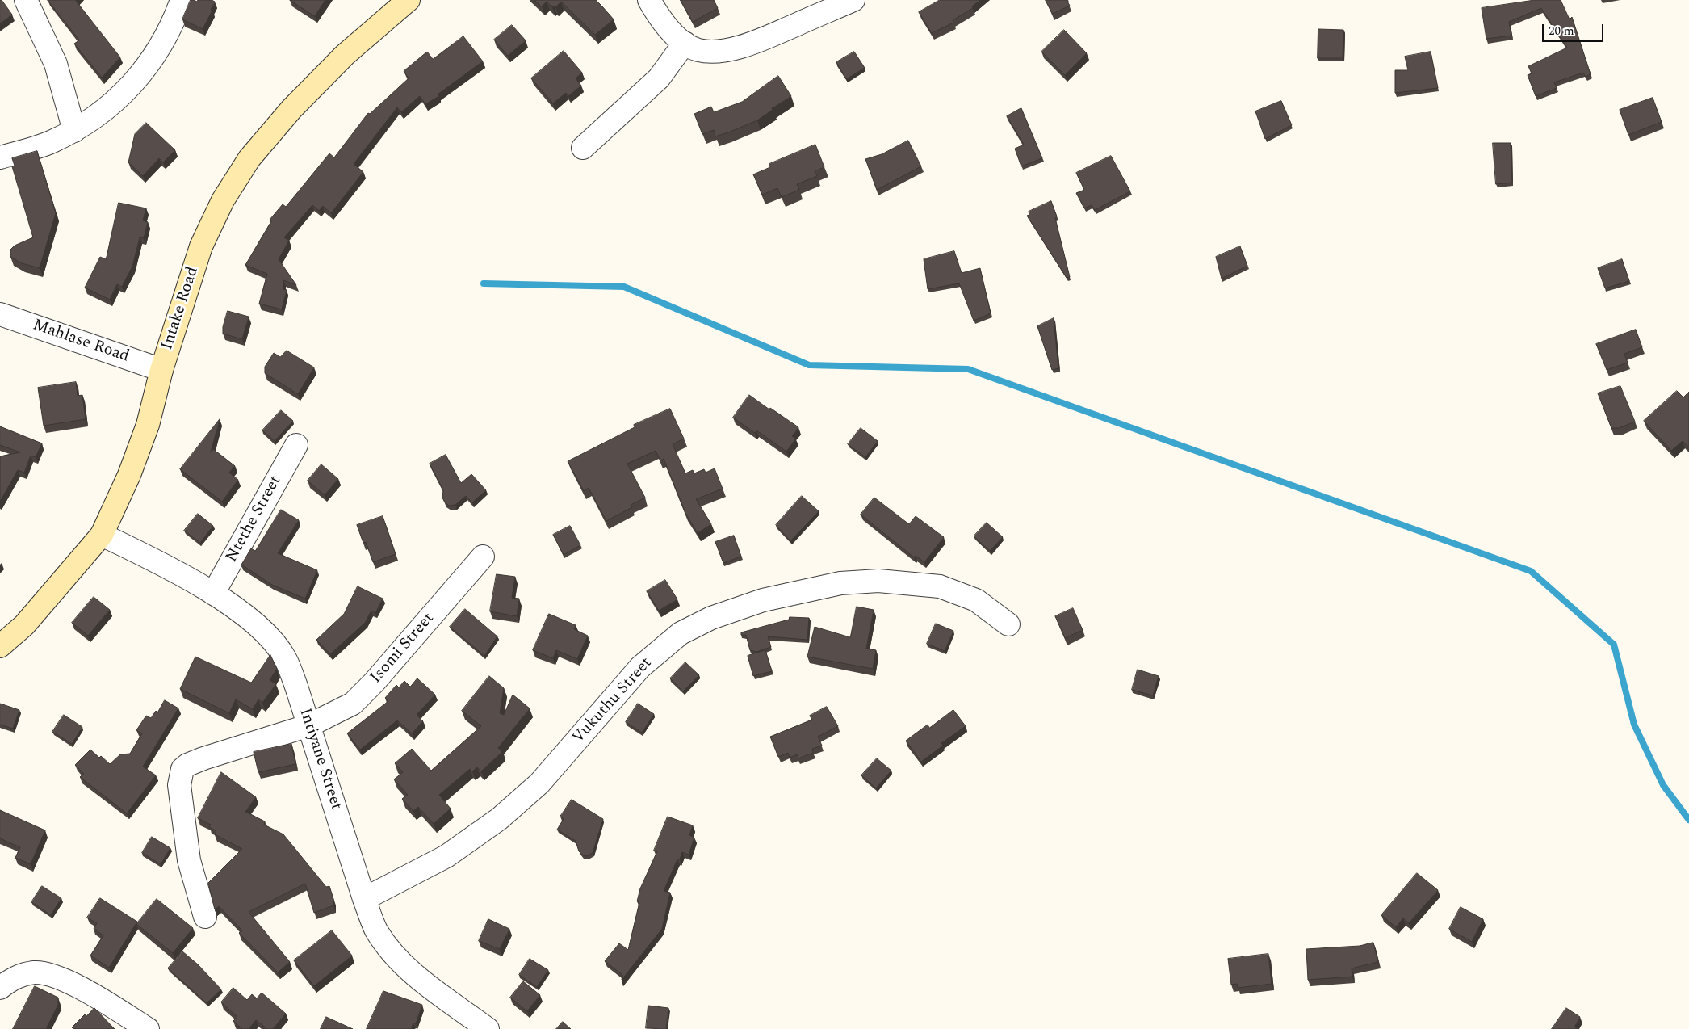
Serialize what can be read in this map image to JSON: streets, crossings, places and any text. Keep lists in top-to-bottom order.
{
  "streets": {
    "street": [
      "Intake Road",
      "Mahlase Road",
      "Ntethe Street",
      "Isomi Street",
      "Vukuthu Street",
      "Intiyane Street"
    ]
  },
  "crossings": [
    ["Intake Road", "Mahlase Road"],
    ["Intake Road", "Intiyane Street"],
    ["Ntethe Street", "Intiyane Street"],
    ["Isomi Street", "Intiyane Street"],
    ["Vukuthu Street", "Intiyane Street"]
  ],
  "scale_bar": "20 m"
}
